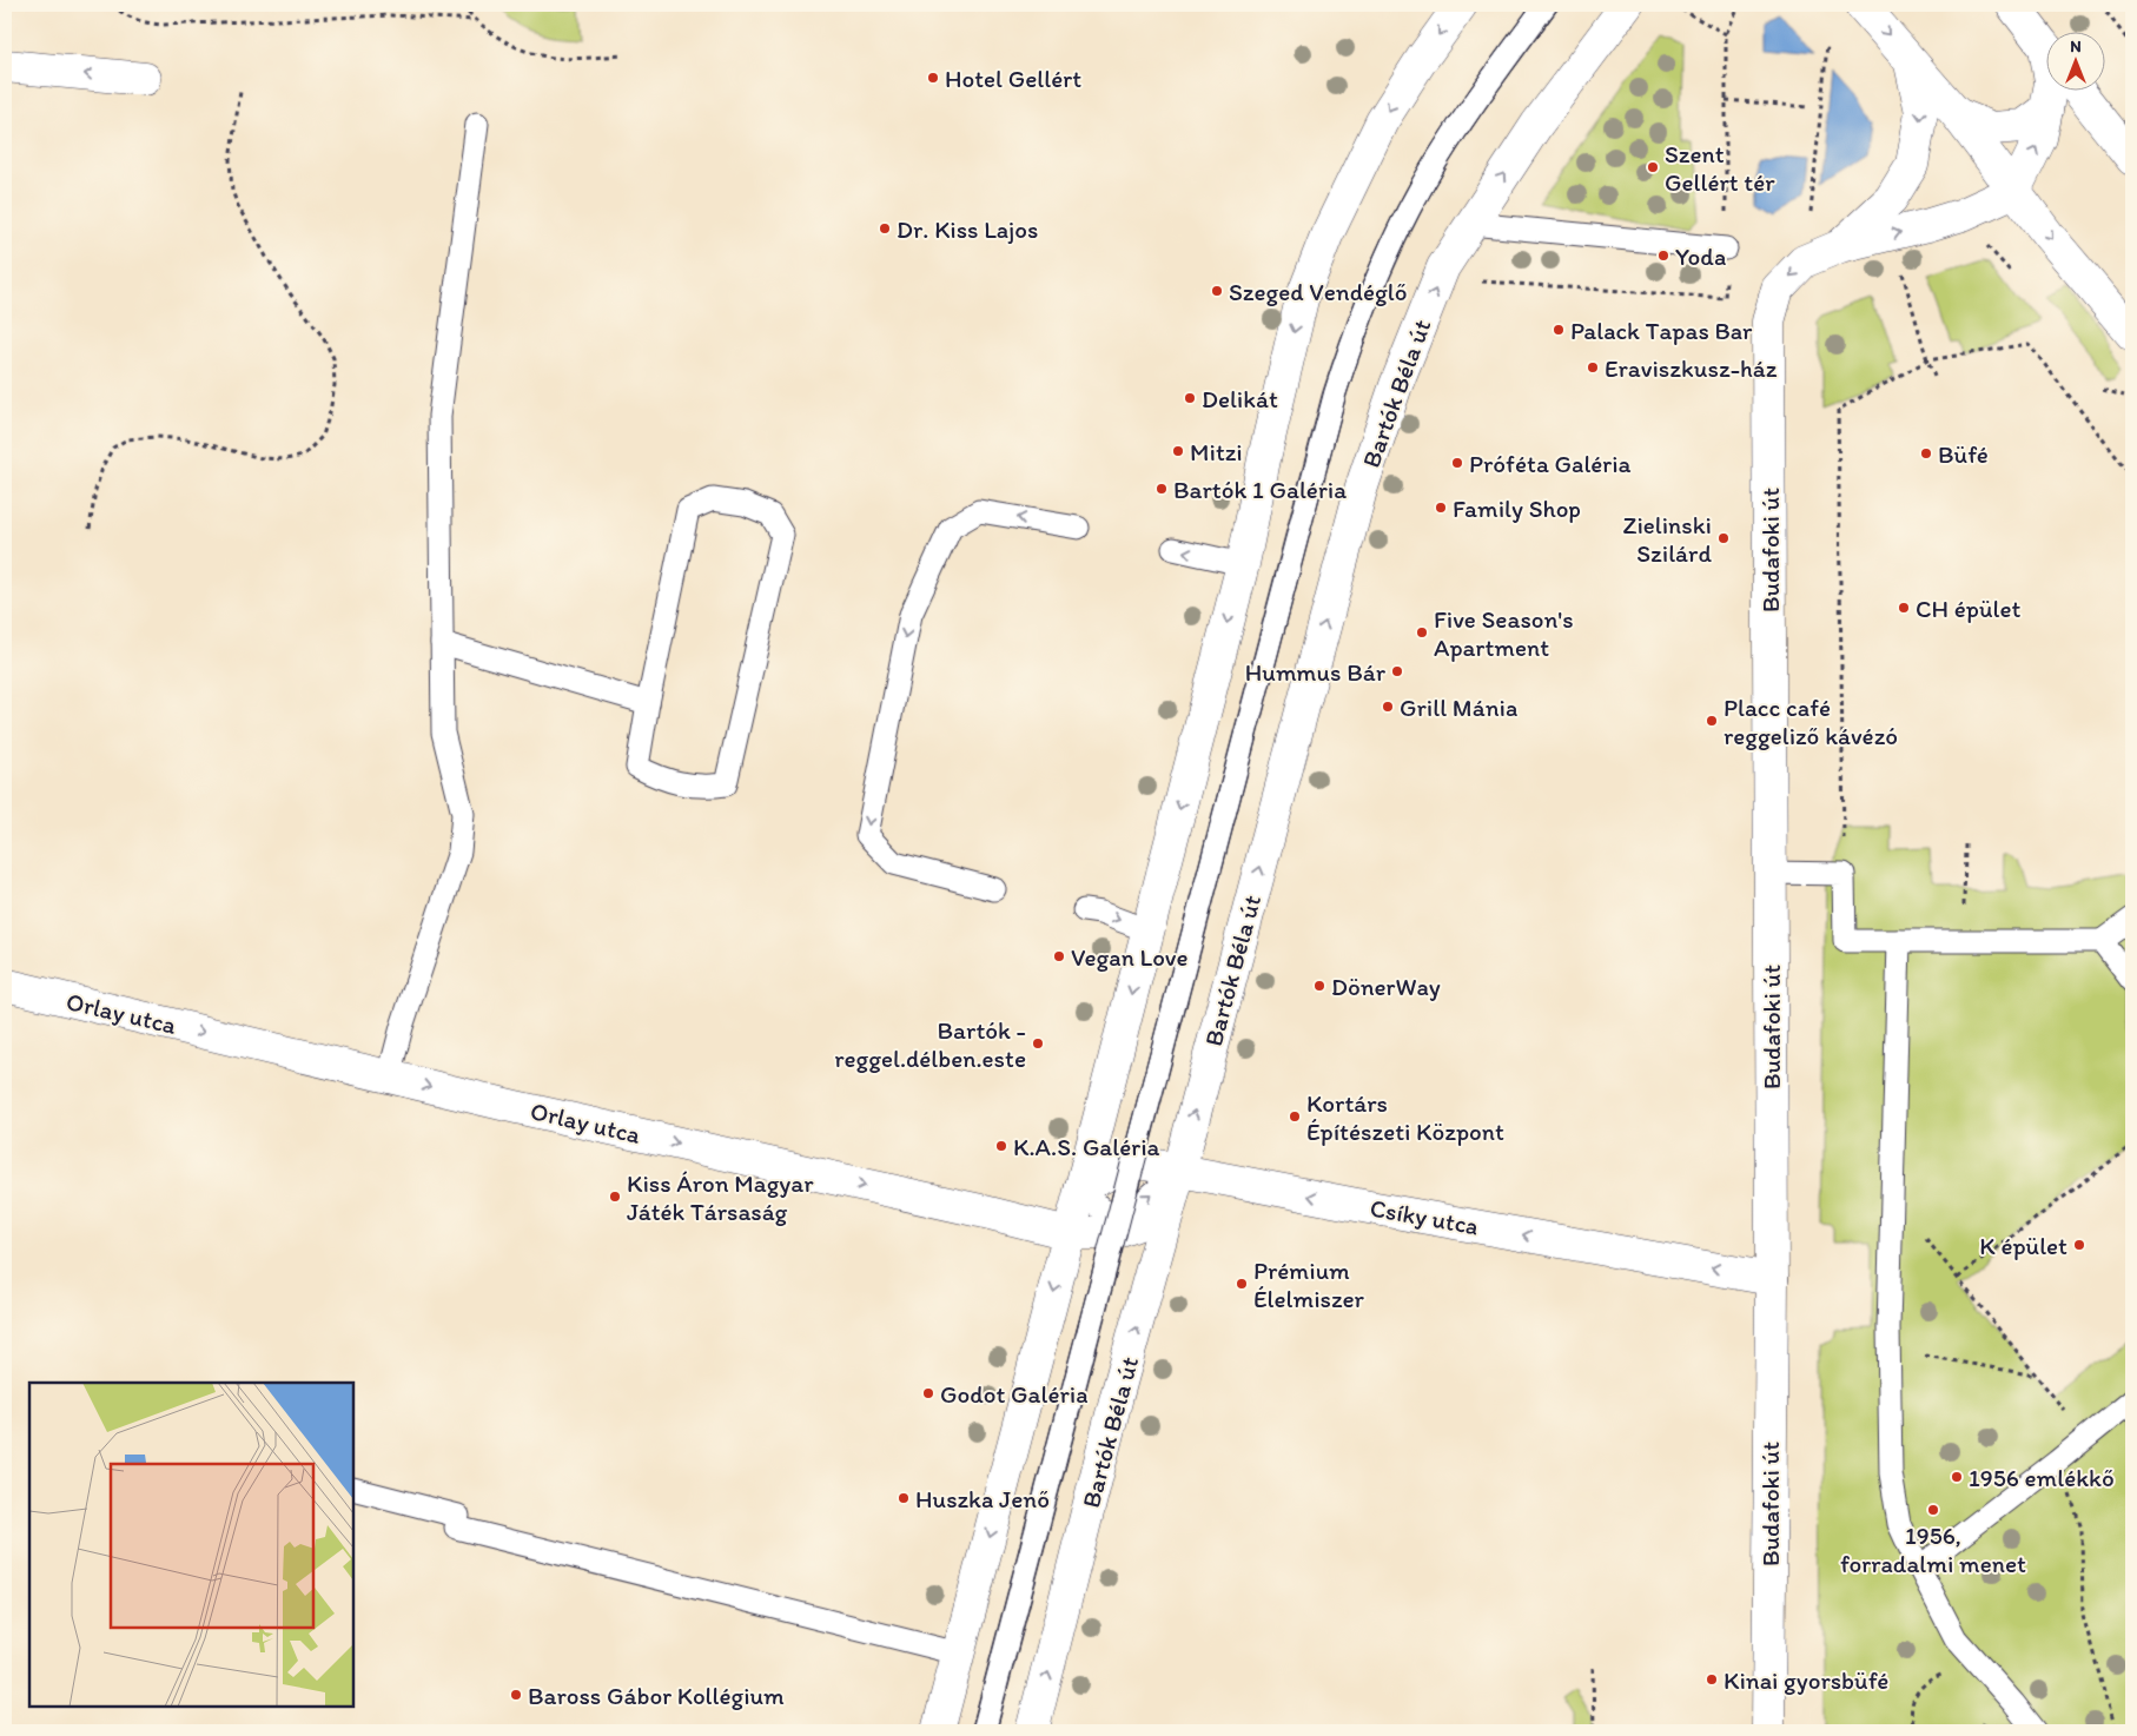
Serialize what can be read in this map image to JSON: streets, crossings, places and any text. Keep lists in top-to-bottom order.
{
  "streets": {
    "street": [
      "Bartók Béla út",
      "Budafoki út",
      "Orlay utca",
      "Csíky utca"
    ]
  },
  "crossings": [
    ["Bartók Béla út", "Orlay utca"],
    ["Bartók Béla út", "Csíky utca"],
    ["Budafoki út", "Csíky utca"]
  ],
  "one_way": ["Budafoki út", "Orlay utca", "Csíky utca"],
  "places": [
    "Hotel Gellért",
    "Szent Gellért tér",
    "Dr. Kiss Lajos",
    "Yoda",
    "Szeged Vendéglő",
    "Palack Tapas Bar",
    "Eraviszkusz-ház",
    "Delikát",
    "Mitzi",
    "Büfé",
    "Próféta Galéria",
    "Bartók 1 Galéria",
    "Family Shop",
    "Zielinski Szilárd",
    "CH épület",
    "Five Season's Apartment",
    "Hummus Bár",
    "Grill Mánia",
    "Placc café reggeliző kávézó",
    "Vegan Love",
    "DönerWay",
    "Bartók - reggel.délben.este",
    "Kortárs Építészeti Központ",
    "K.A.S. Galéria",
    "Kiss Áron Magyar Játék Társaság",
    "K épület",
    "Prémium Élelmiszer",
    "Godot Galéria",
    "1956 emlékkő",
    "Huszka Jenő",
    "1956, forradalmi menet",
    "Kinai gyorsbüfé",
    "Baross Gábor Kollégium"
  ],
  "north": "top"
}
